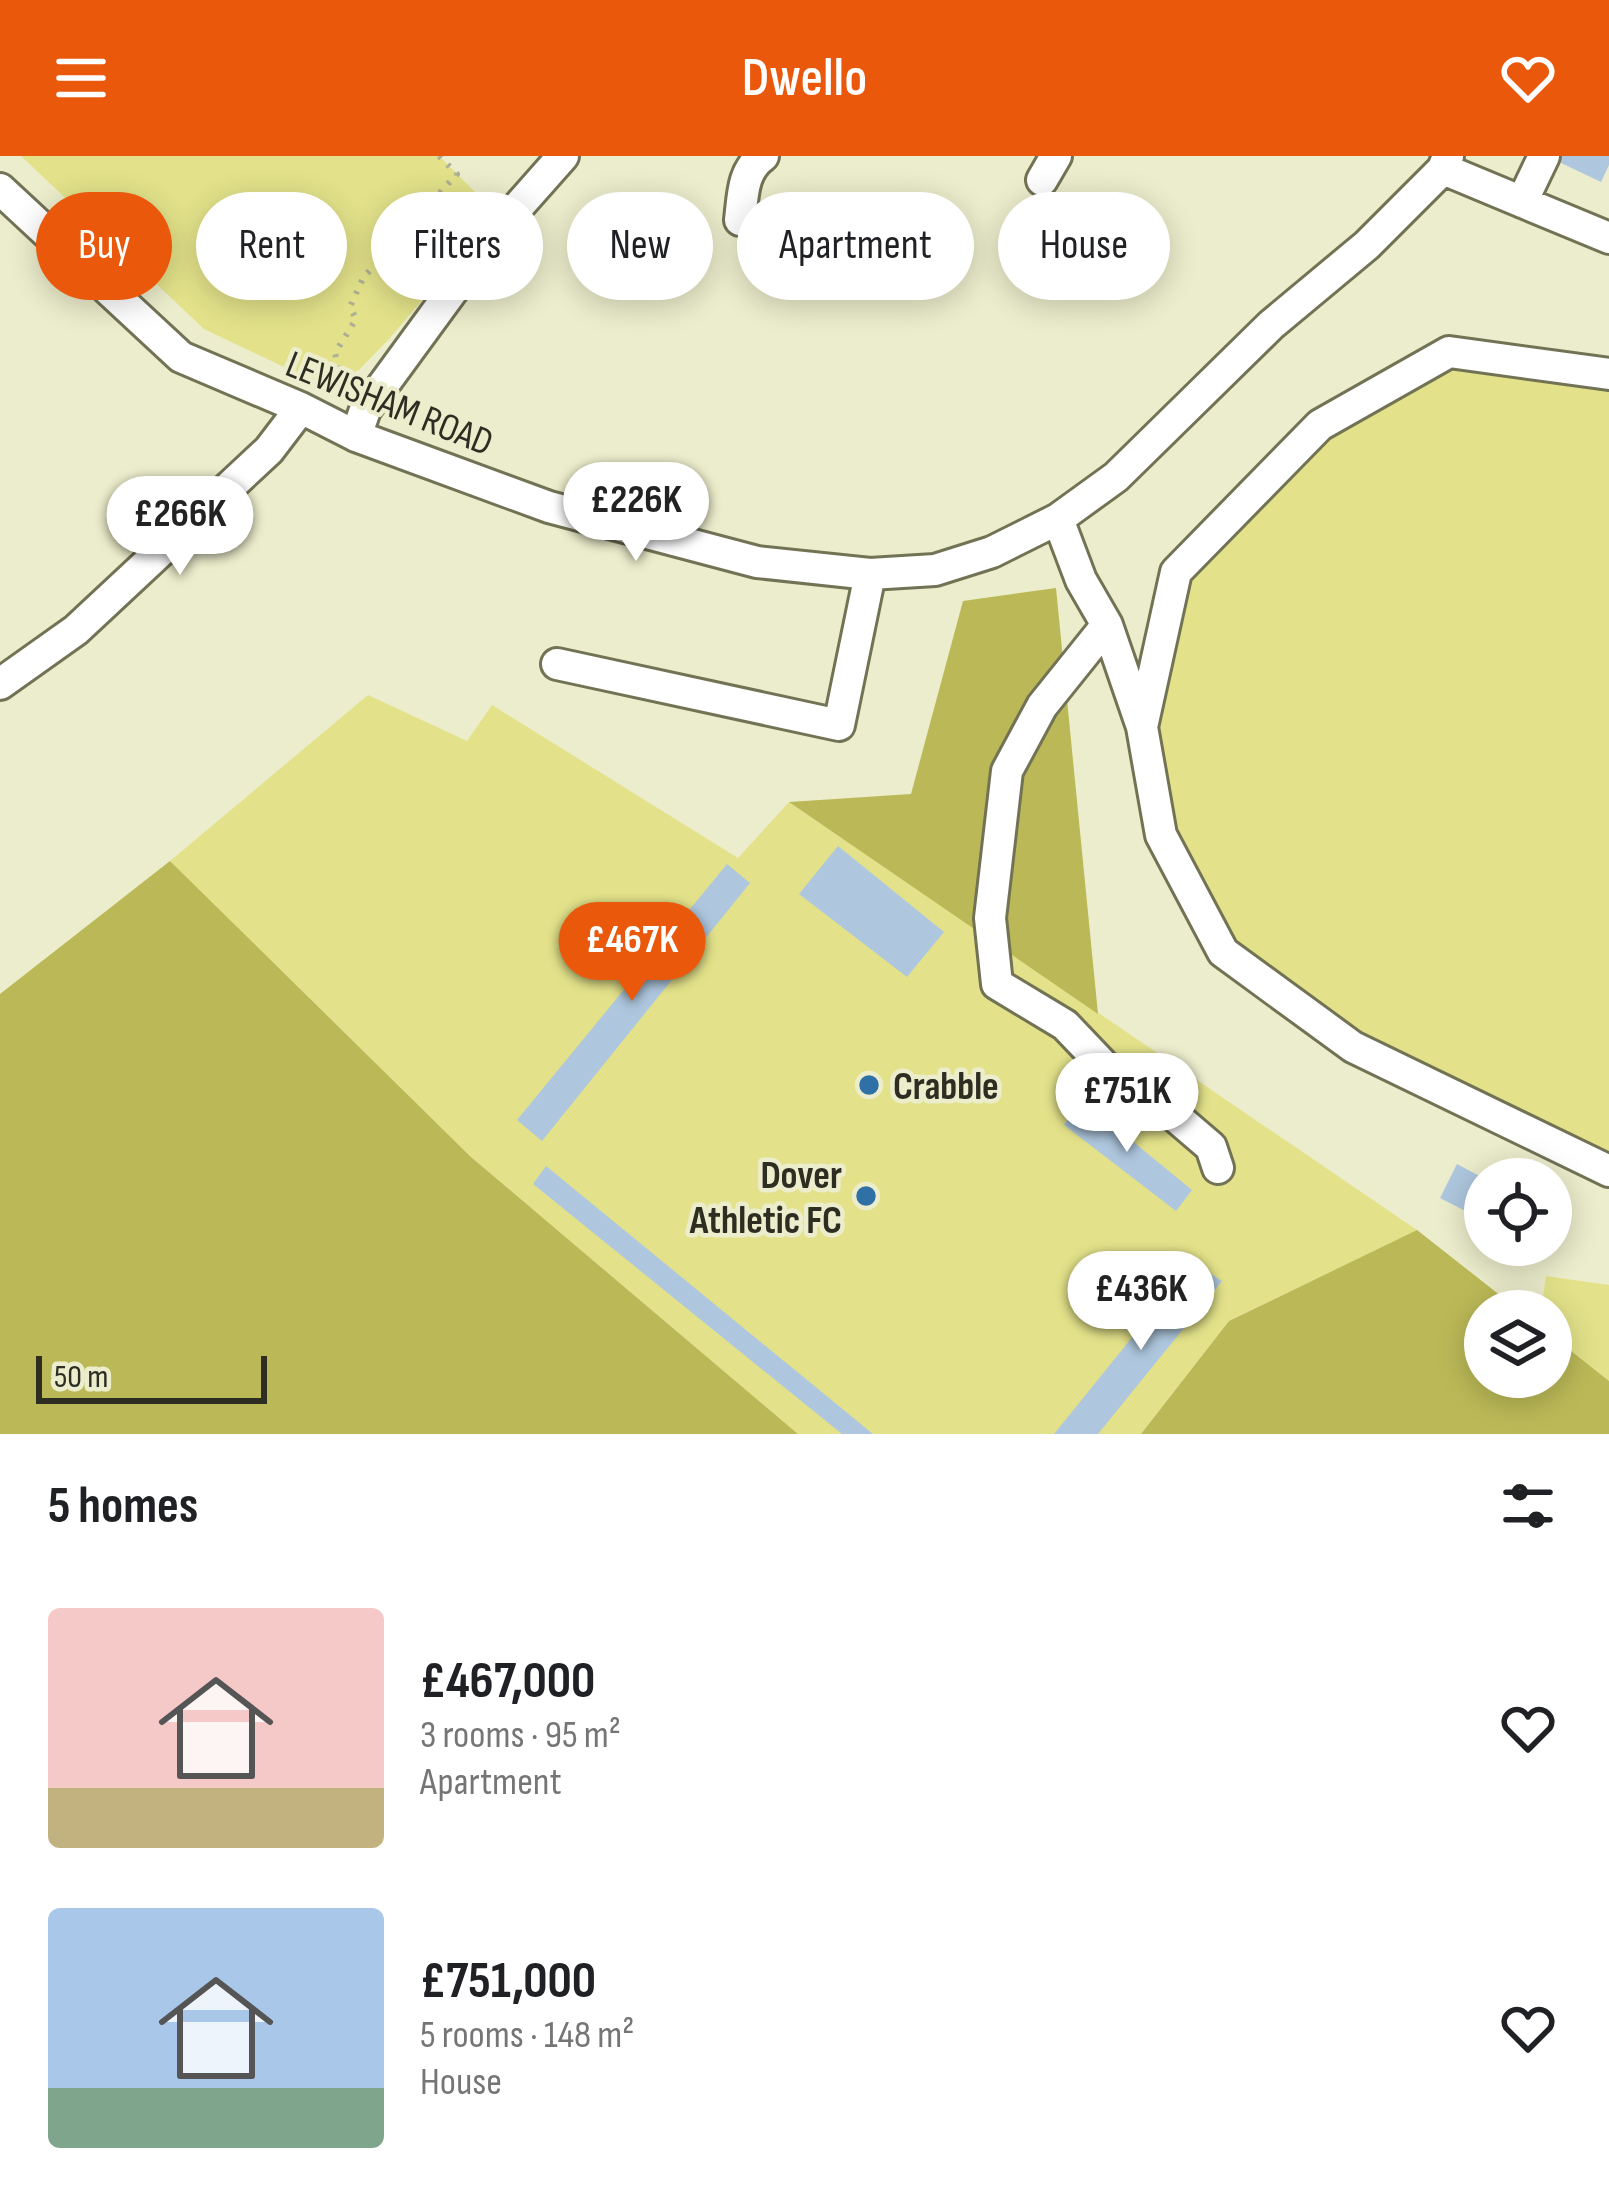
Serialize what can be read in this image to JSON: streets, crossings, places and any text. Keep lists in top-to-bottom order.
{
  "streets": {
    "street": ["LEWISHAM ROAD"]
  },
  "places": ["Crabble", "Dover Athletic FC"],
  "scale_bar": "50 m",
  "page": {
    "header": "Dwello",
    "chip": [
      "Buy",
      "Rent",
      "Filters",
      "New",
      "Apartment",
      "House"
    ],
    "price": [
      "£226K",
      "£266K",
      "£467K",
      "£751K",
      "£436K"
    ],
    "scale": "50 m",
    "heading": "5 homes",
    "list": [
      {
        "name": "£467,000",
        "note": "3 rooms · 95 m² · Apartment"
      },
      {
        "name": "£751,000",
        "note": "5 rooms · 148 m² · House"
      }
    ]
  }
}
